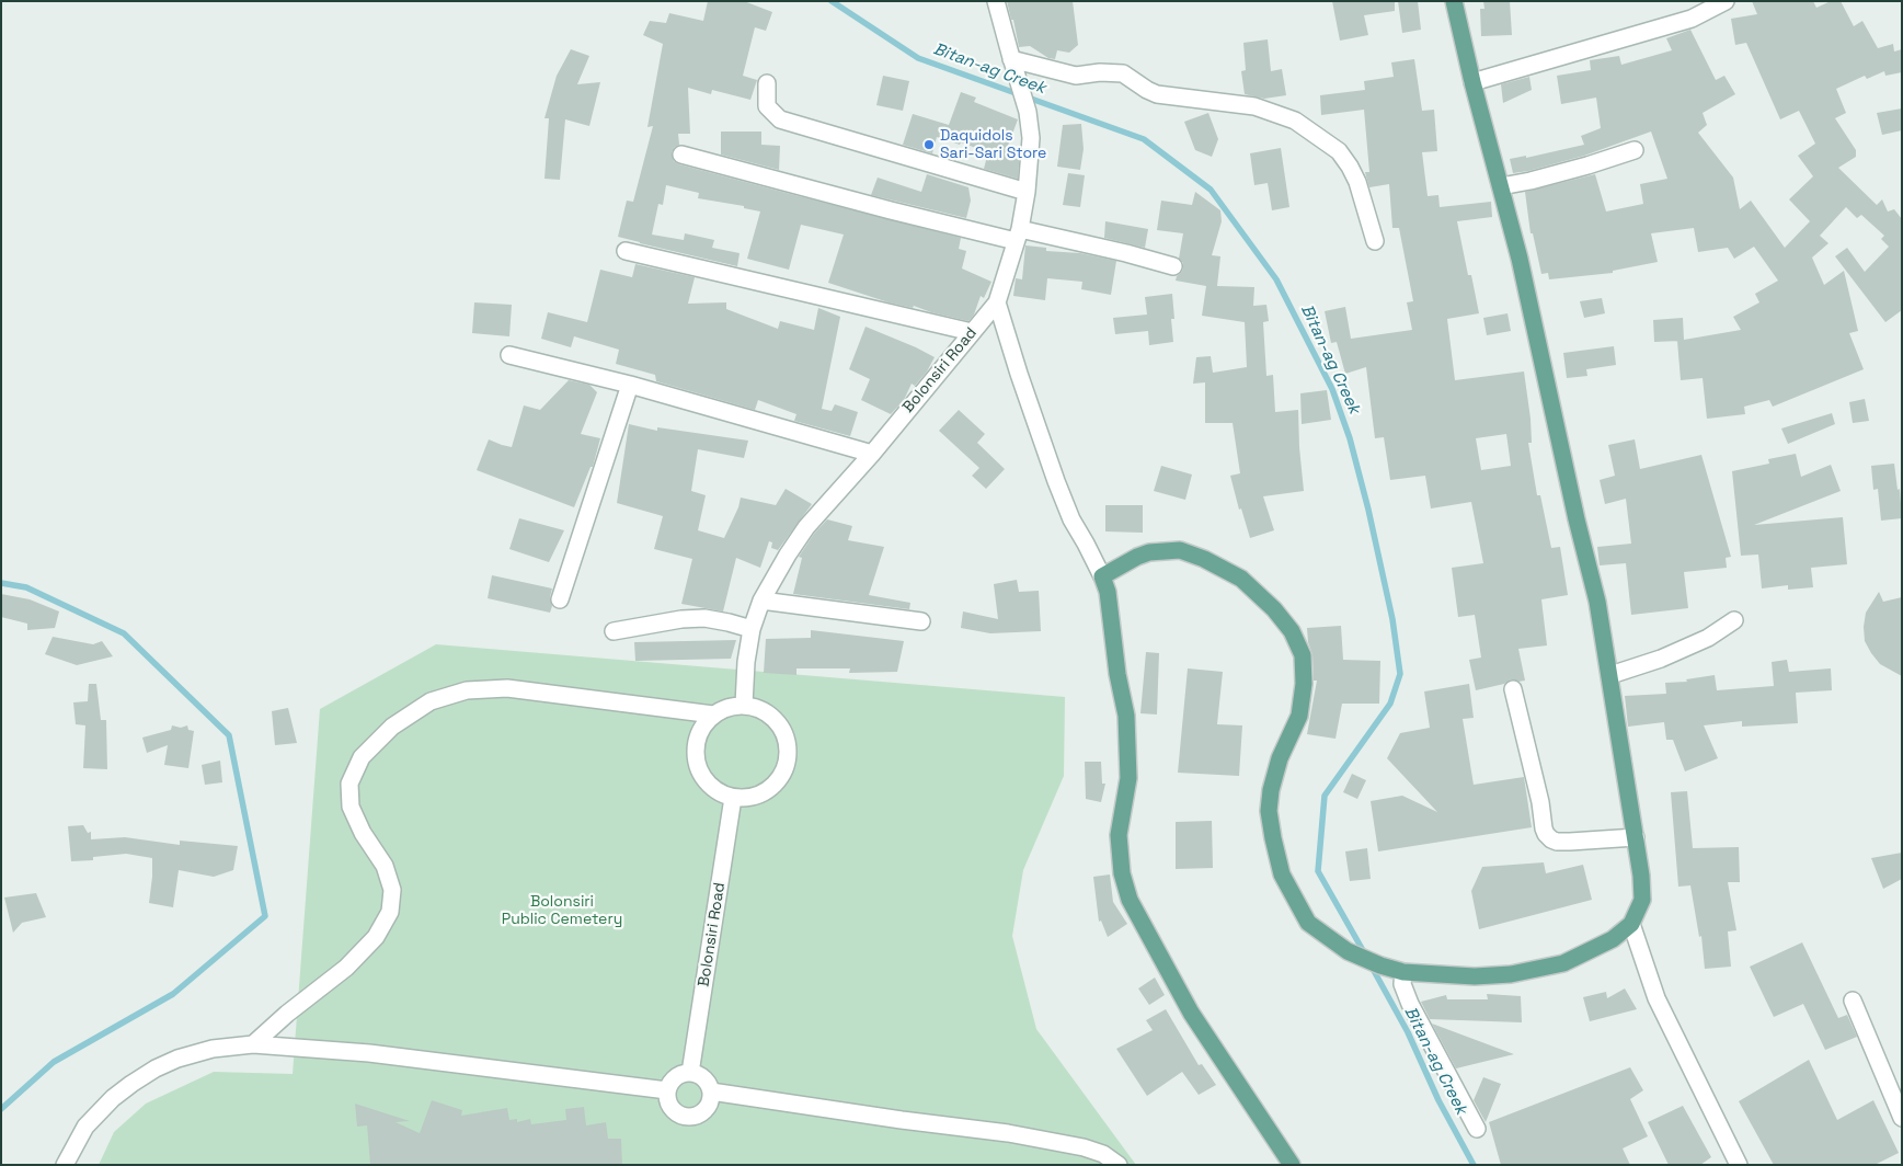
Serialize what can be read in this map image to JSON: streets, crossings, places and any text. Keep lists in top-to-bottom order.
{
  "streets": {
    "street": ["Bolonsiri Road"]
  },
  "water": ["Bitan-ag Creek"],
  "parks": ["Bolonsiri Public Cemetery"],
  "places": ["Daquidols Sari-Sari Store"]
}
